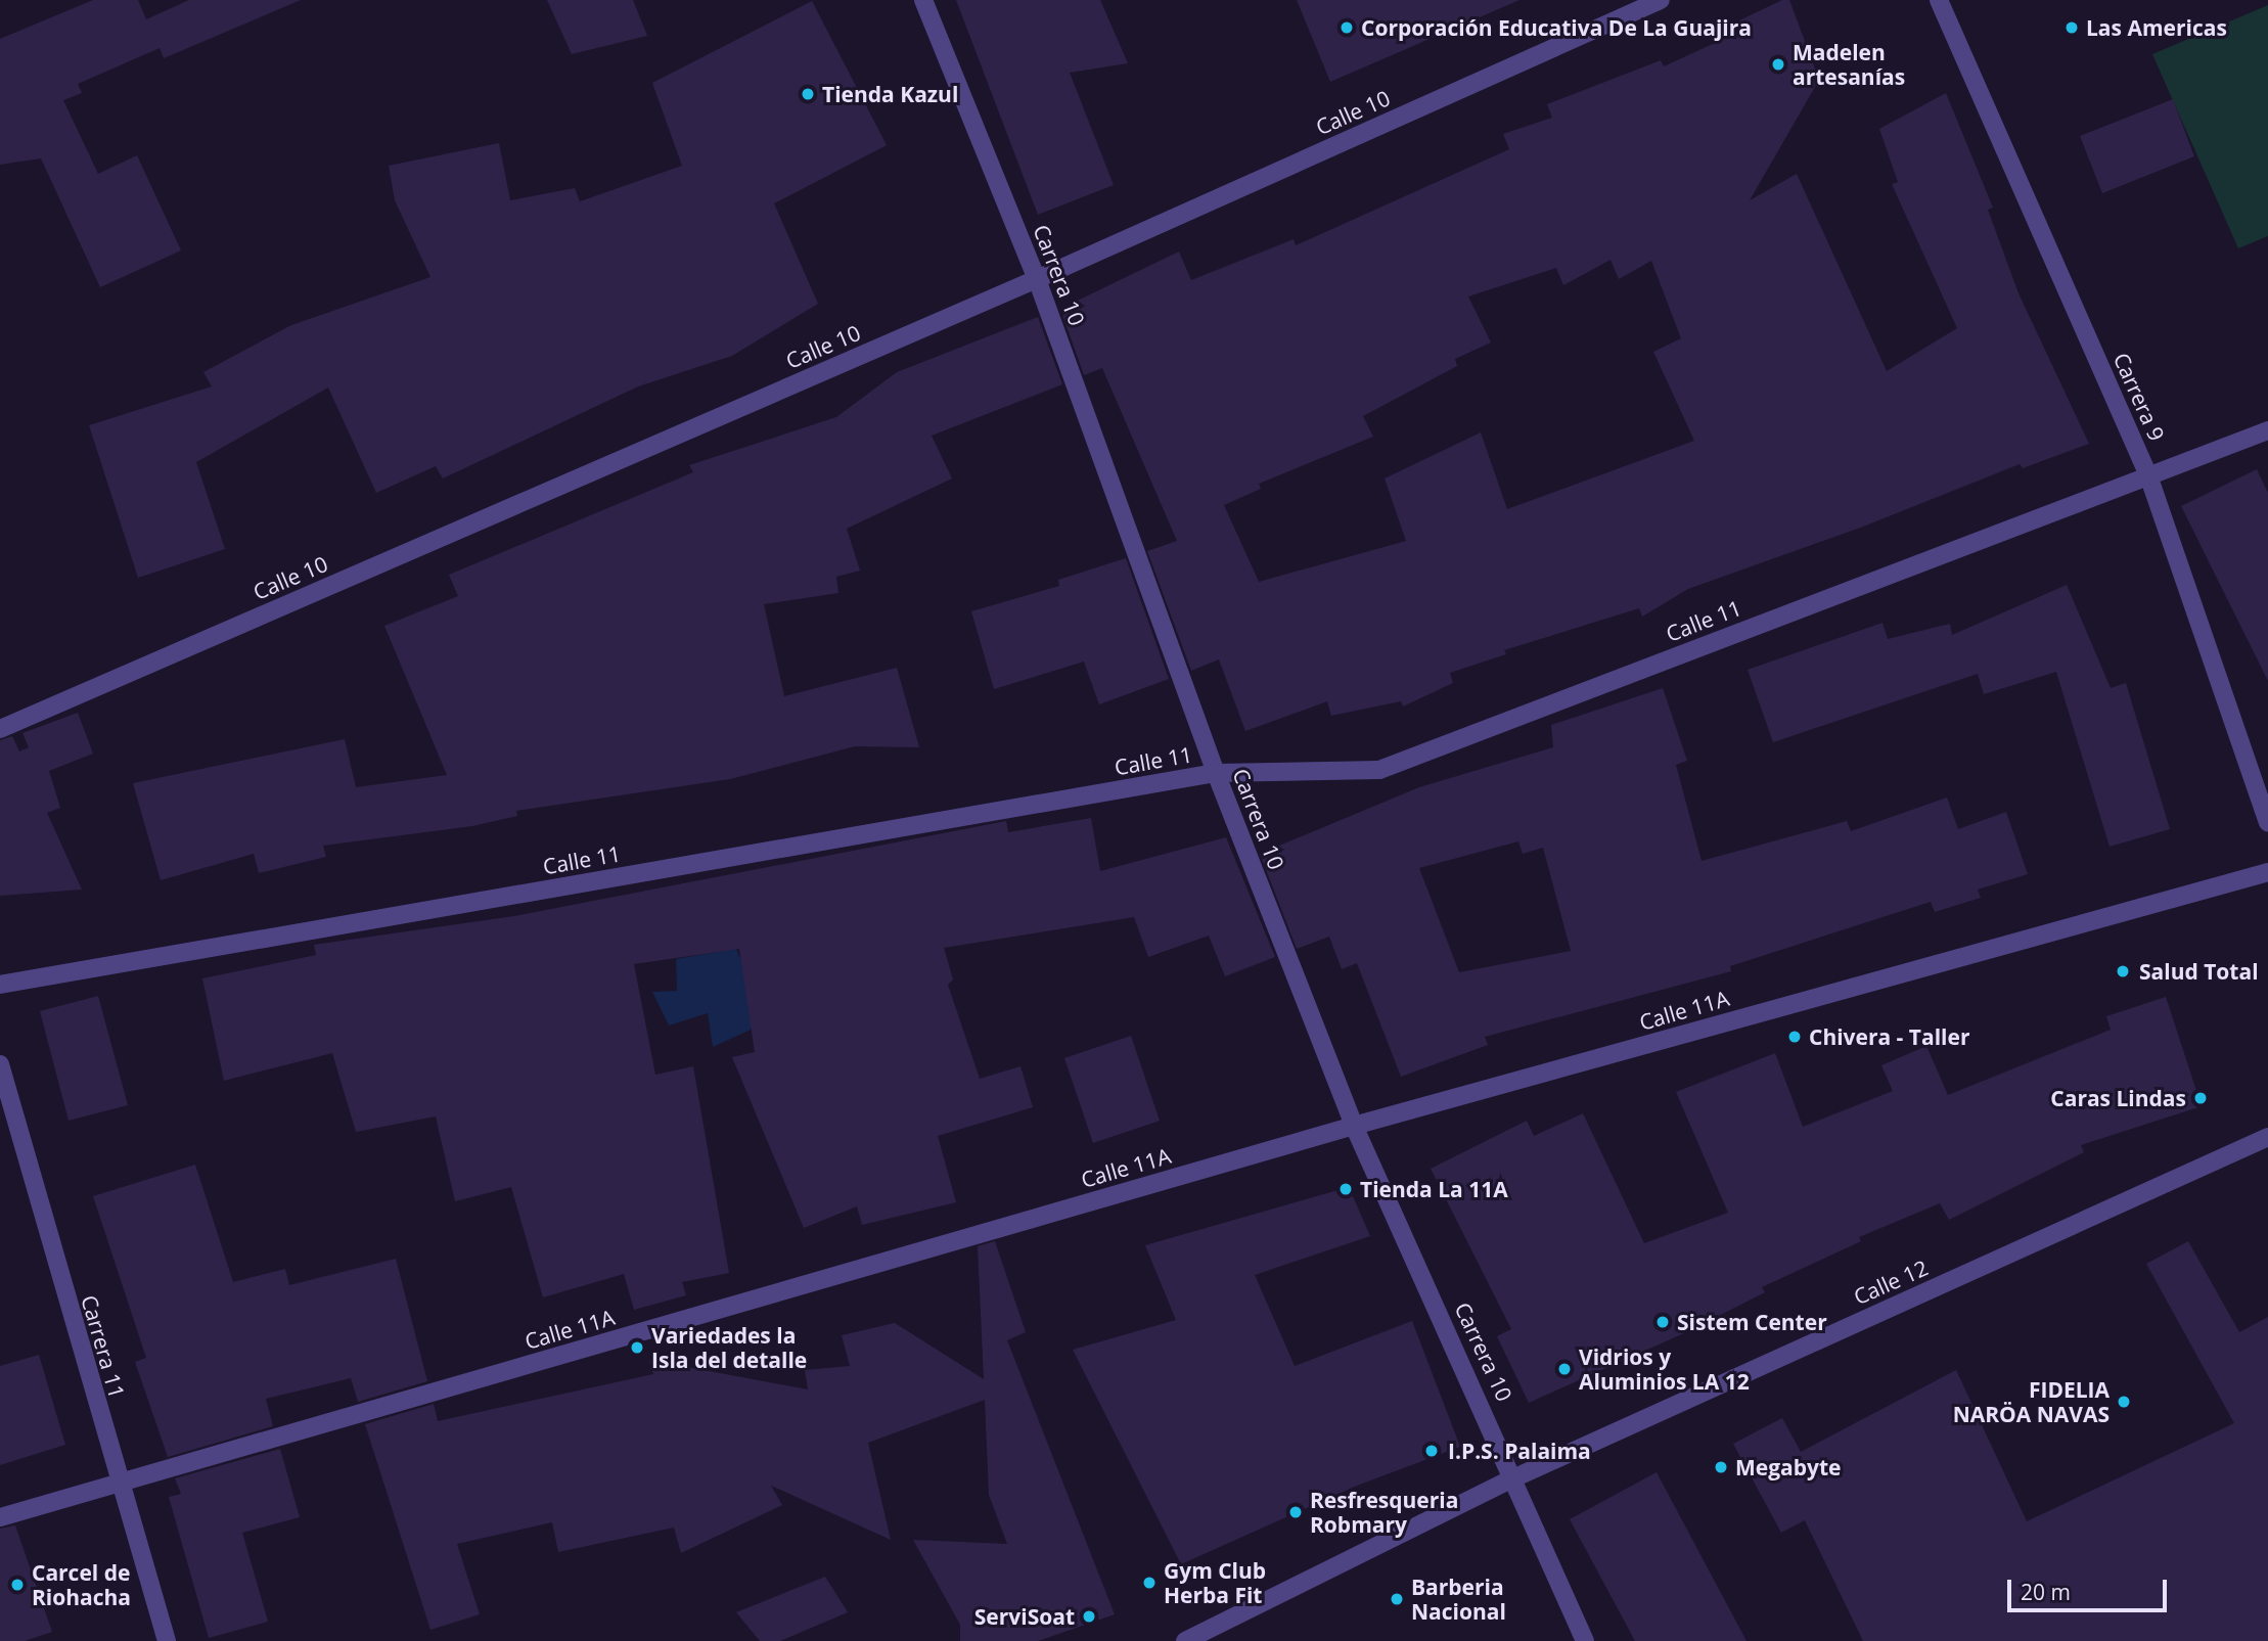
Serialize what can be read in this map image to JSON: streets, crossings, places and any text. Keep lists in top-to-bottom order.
{
  "streets": {
    "street": [
      "Calle 10",
      "Carrera 10",
      "Carrera 9",
      "Calle 11",
      "Calle 11A",
      "Calle 12",
      "Carrera 11"
    ]
  },
  "crossings": [
    ["Calle 10", "Carrera 10"],
    ["Carrera 10", "Calle 11"],
    ["Carrera 10", "Calle 11A"],
    ["Carrera 10", "Calle 12"],
    ["Carrera 9", "Calle 11"],
    ["Calle 11A", "Carrera 11"]
  ],
  "places": [
    "Corporación Educativa De La Guajira",
    "Las Americas",
    "Madelen artesanías",
    "Tienda Kazul",
    "Salud Total",
    "Chivera - Taller",
    "Caras Lindas",
    "Tienda La 11A",
    "Sistem Center",
    "Variedades la Isla del detalle",
    "Vidrios y Aluminios LA 12",
    "FIDELIA NARÖA NAVAS",
    "I.P.S. Palaima",
    "Megabyte",
    "Resfresqueria Robmary",
    "Gym Club Herba Fit",
    "Carcel de Riohacha",
    "Barberia Nacional",
    "ServiSoat"
  ],
  "scale_bar": "20 m"
}
